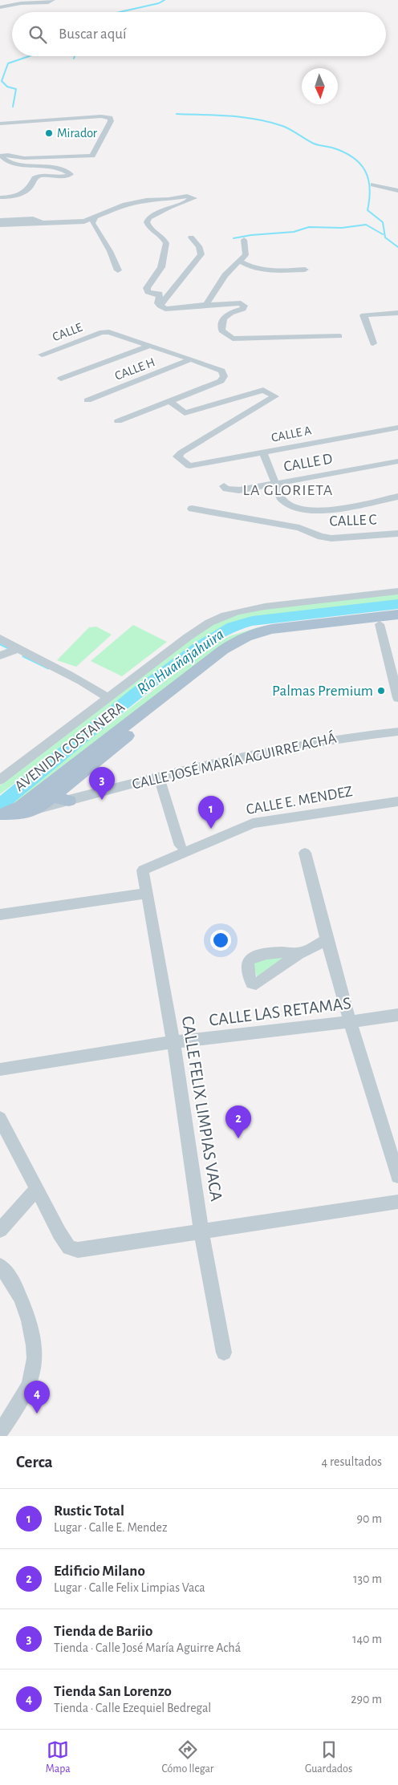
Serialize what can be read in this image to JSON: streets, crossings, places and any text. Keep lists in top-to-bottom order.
{
  "streets": {
    "main road": ["AVENIDA COSTANERA", "CALLE JOSÉ MARÍA AGUIRRE ACHÁ"],
    "street": [
      "CALLE",
      "CALLE H",
      "CALLE A",
      "CALLE D",
      "CALLE C",
      "CALLE E. MENDEZ",
      "CALLE LAS RETAMAS",
      "CALLE FELIX LIMPIAS VACA"
    ]
  },
  "crossings": [
    ["AVENIDA COSTANERA", "CALLE JOSÉ MARÍA AGUIRRE ACHÁ"],
    ["CALLE E. MENDEZ", "CALLE FELIX LIMPIAS VACA"],
    ["CALLE LAS RETAMAS", "CALLE FELIX LIMPIAS VACA"]
  ],
  "districts": ["LA GLORIETA"],
  "water": ["Río Huañajahuira"],
  "places": ["Mirador", "Palmas Premium"],
  "north": "bottom",
  "page": {
    "search": "Buscar aquí",
    "pins": [
      "3",
      "1",
      "2",
      "4"
    ],
    "heading": ["Cerca", "4 resultados"],
    "list": [
      {
        "mark": "1",
        "name": "Rustic Total",
        "note": "Lugar · Calle E. Mendez",
        "value": "90 m"
      },
      {
        "mark": "2",
        "name": "Edificio Milano",
        "note": "Lugar · Calle Felix Limpias Vaca",
        "value": "130 m"
      },
      {
        "mark": "3",
        "name": "Tienda de Bariio",
        "note": "Tienda · Calle José María Aguirre Achá",
        "value": "140 m"
      },
      {
        "mark": "4",
        "name": "Tienda San Lorenzo",
        "note": "Tienda · Calle Ezequiel Bedregal",
        "value": "290 m"
      }
    ],
    "nav": ["Mapa", "Cómo llegar", "Guardados"]
  }
}
